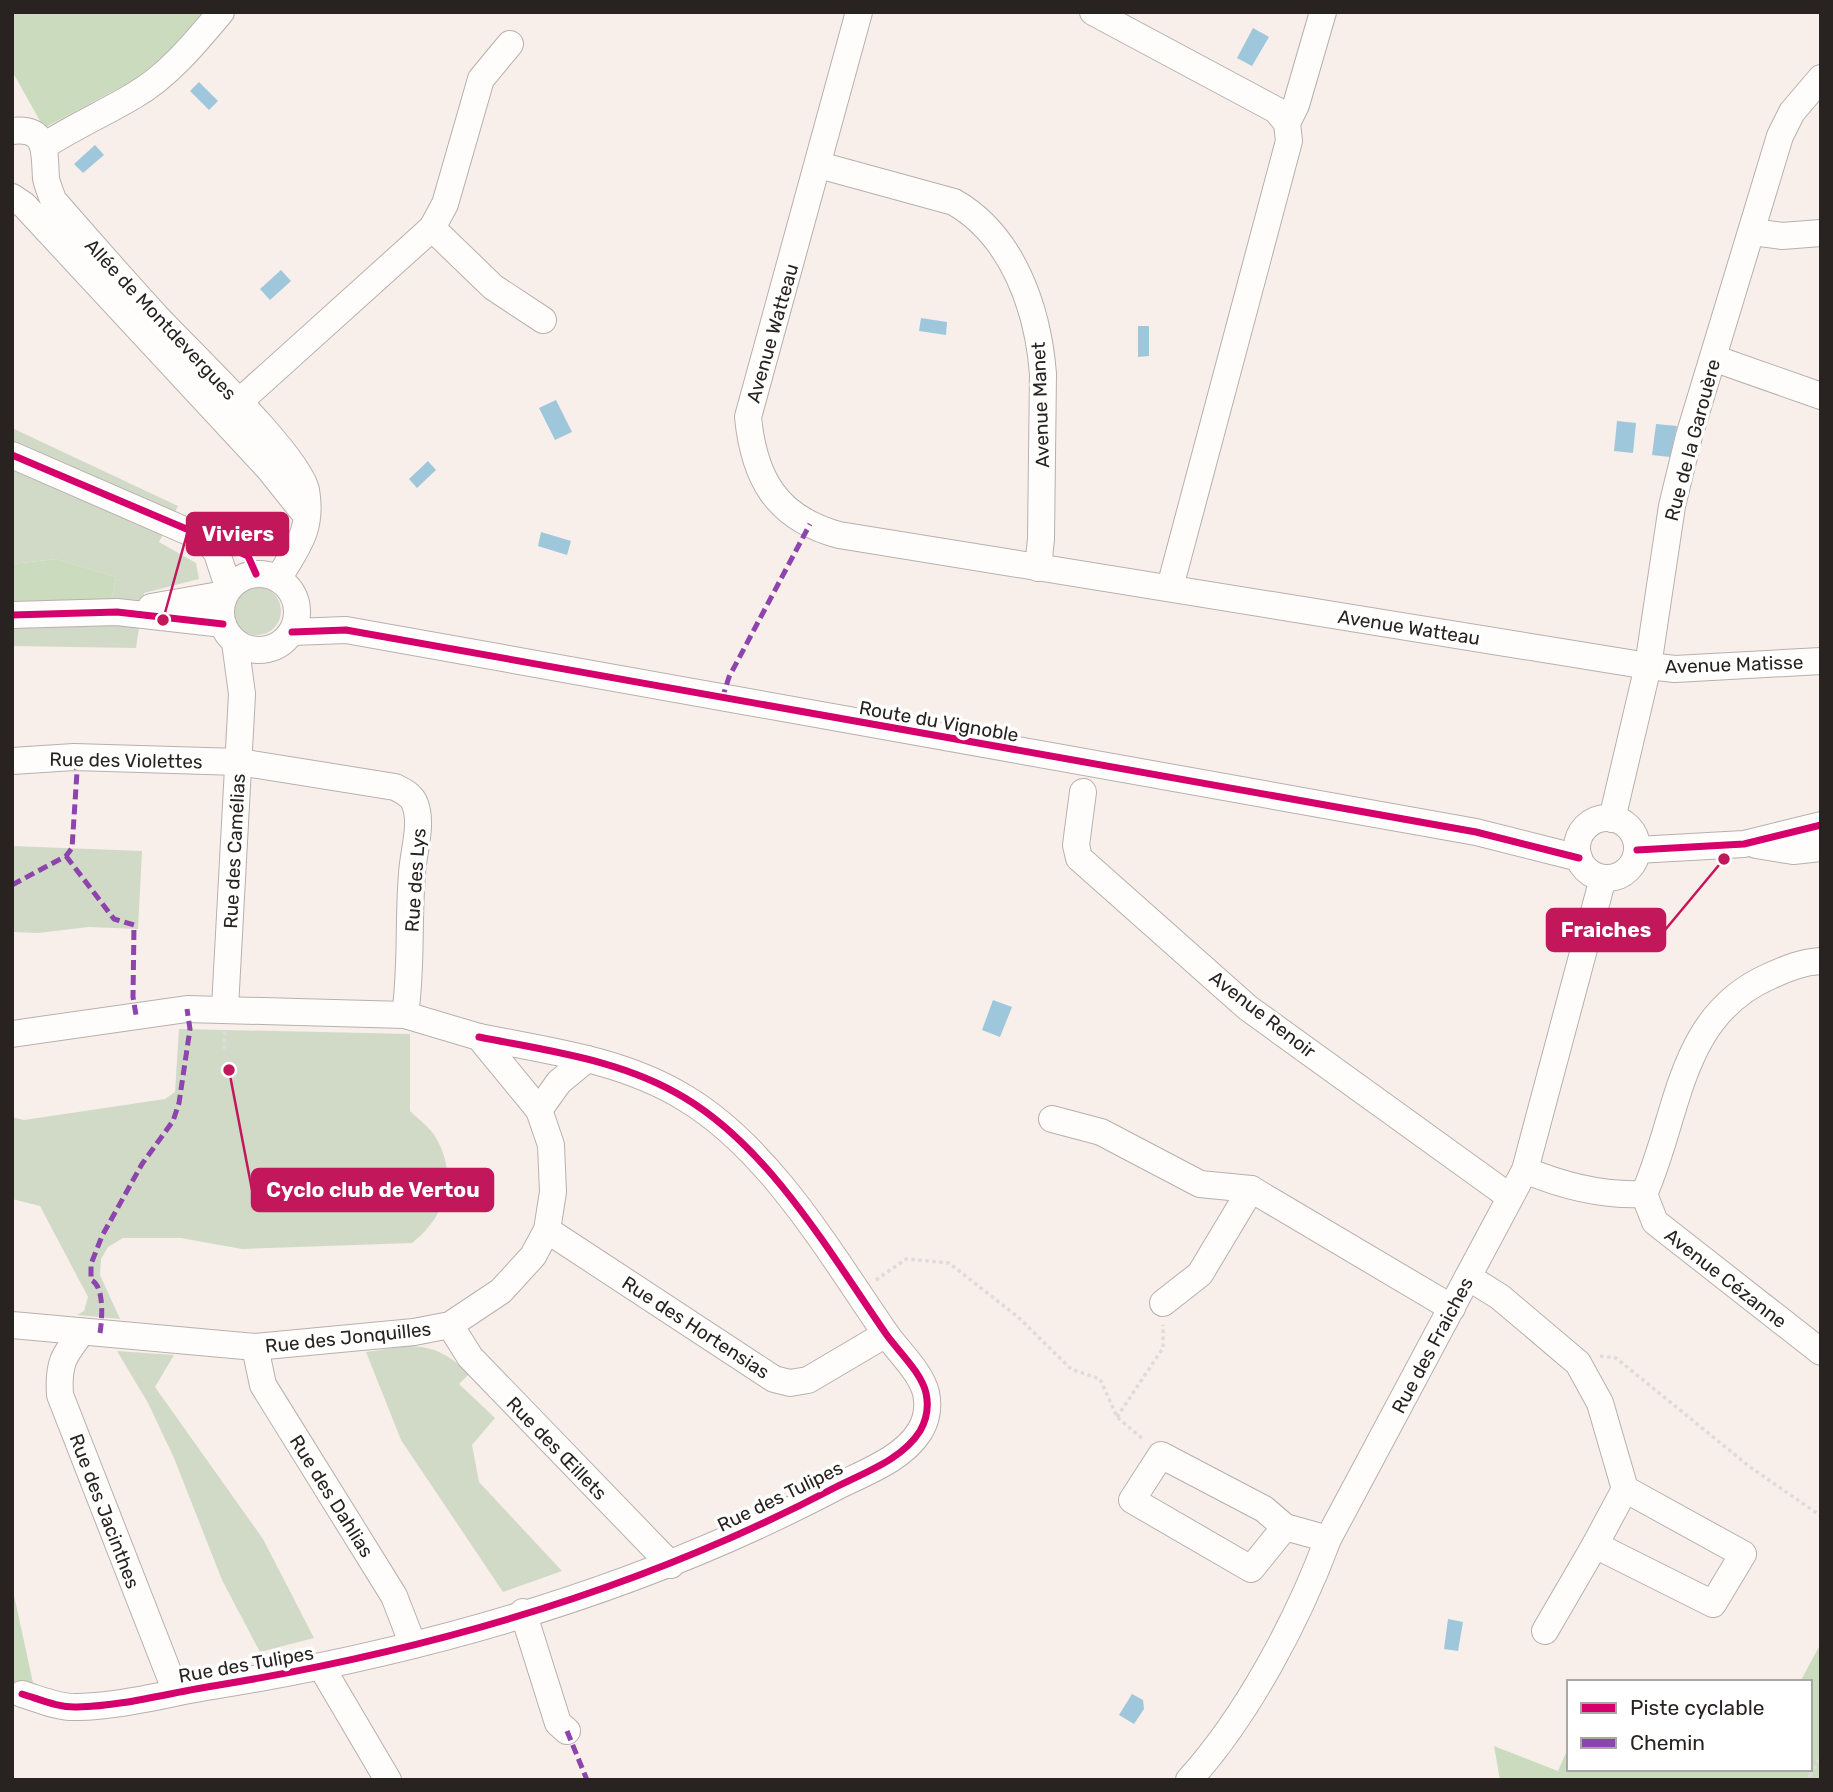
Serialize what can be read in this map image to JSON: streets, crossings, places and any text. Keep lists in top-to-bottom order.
{
  "streets": {
    "street": [
      "Allée de Montdevergues",
      "Avenue Watteau",
      "Avenue Manet",
      "Rue de la Garouère",
      "Avenue Matisse",
      "Route du Vignoble",
      "Rue des Violettes",
      "Rue des Camélias",
      "Rue des Lys",
      "Avenue Renoir",
      "Avenue Cézanne",
      "Rue des Hortensias",
      "Rue des Jonquilles",
      "Rue des Fraiches",
      "Rue des Œillets",
      "Rue des Dahlias",
      "Rue des Tulipes",
      "Rue des Jacinthes"
    ]
  },
  "crossings": [
    ["Allée de Montdevergues", "Route du Vignoble"],
    ["Allée de Montdevergues", "Rue des Camélias"],
    ["Avenue Watteau", "Avenue Manet"],
    ["Avenue Watteau", "Rue de la Garouère"],
    ["Avenue Watteau", "Avenue Matisse"],
    ["Rue de la Garouère", "Avenue Matisse"],
    ["Rue de la Garouère", "Route du Vignoble"],
    ["Rue de la Garouère", "Rue des Fraiches"],
    ["Route du Vignoble", "Rue des Camélias"],
    ["Route du Vignoble", "Rue des Fraiches"],
    ["Rue des Violettes", "Rue des Camélias"],
    ["Rue des Violettes", "Rue des Lys"],
    ["Rue des Camélias", "Rue des Lys"],
    ["Avenue Renoir", "Rue des Fraiches"],
    ["Rue des Hortensias", "Rue des Jonquilles"],
    ["Rue des Hortensias", "Rue des Tulipes"],
    ["Rue des Jonquilles", "Rue des Œillets"],
    ["Rue des Jonquilles", "Rue des Dahlias"],
    ["Rue des Jonquilles", "Rue des Tulipes"],
    ["Rue des Jonquilles", "Rue des Jacinthes"],
    ["Rue des Œillets", "Rue des Tulipes"],
    ["Rue des Dahlias", "Rue des Tulipes"],
    ["Rue des Tulipes", "Rue des Jacinthes"]
  ],
  "places": ["Viviers", "Fraiches", "Cyclo club de Vertou"],
  "legend": ["Piste cyclable", "Chemin"]
}
